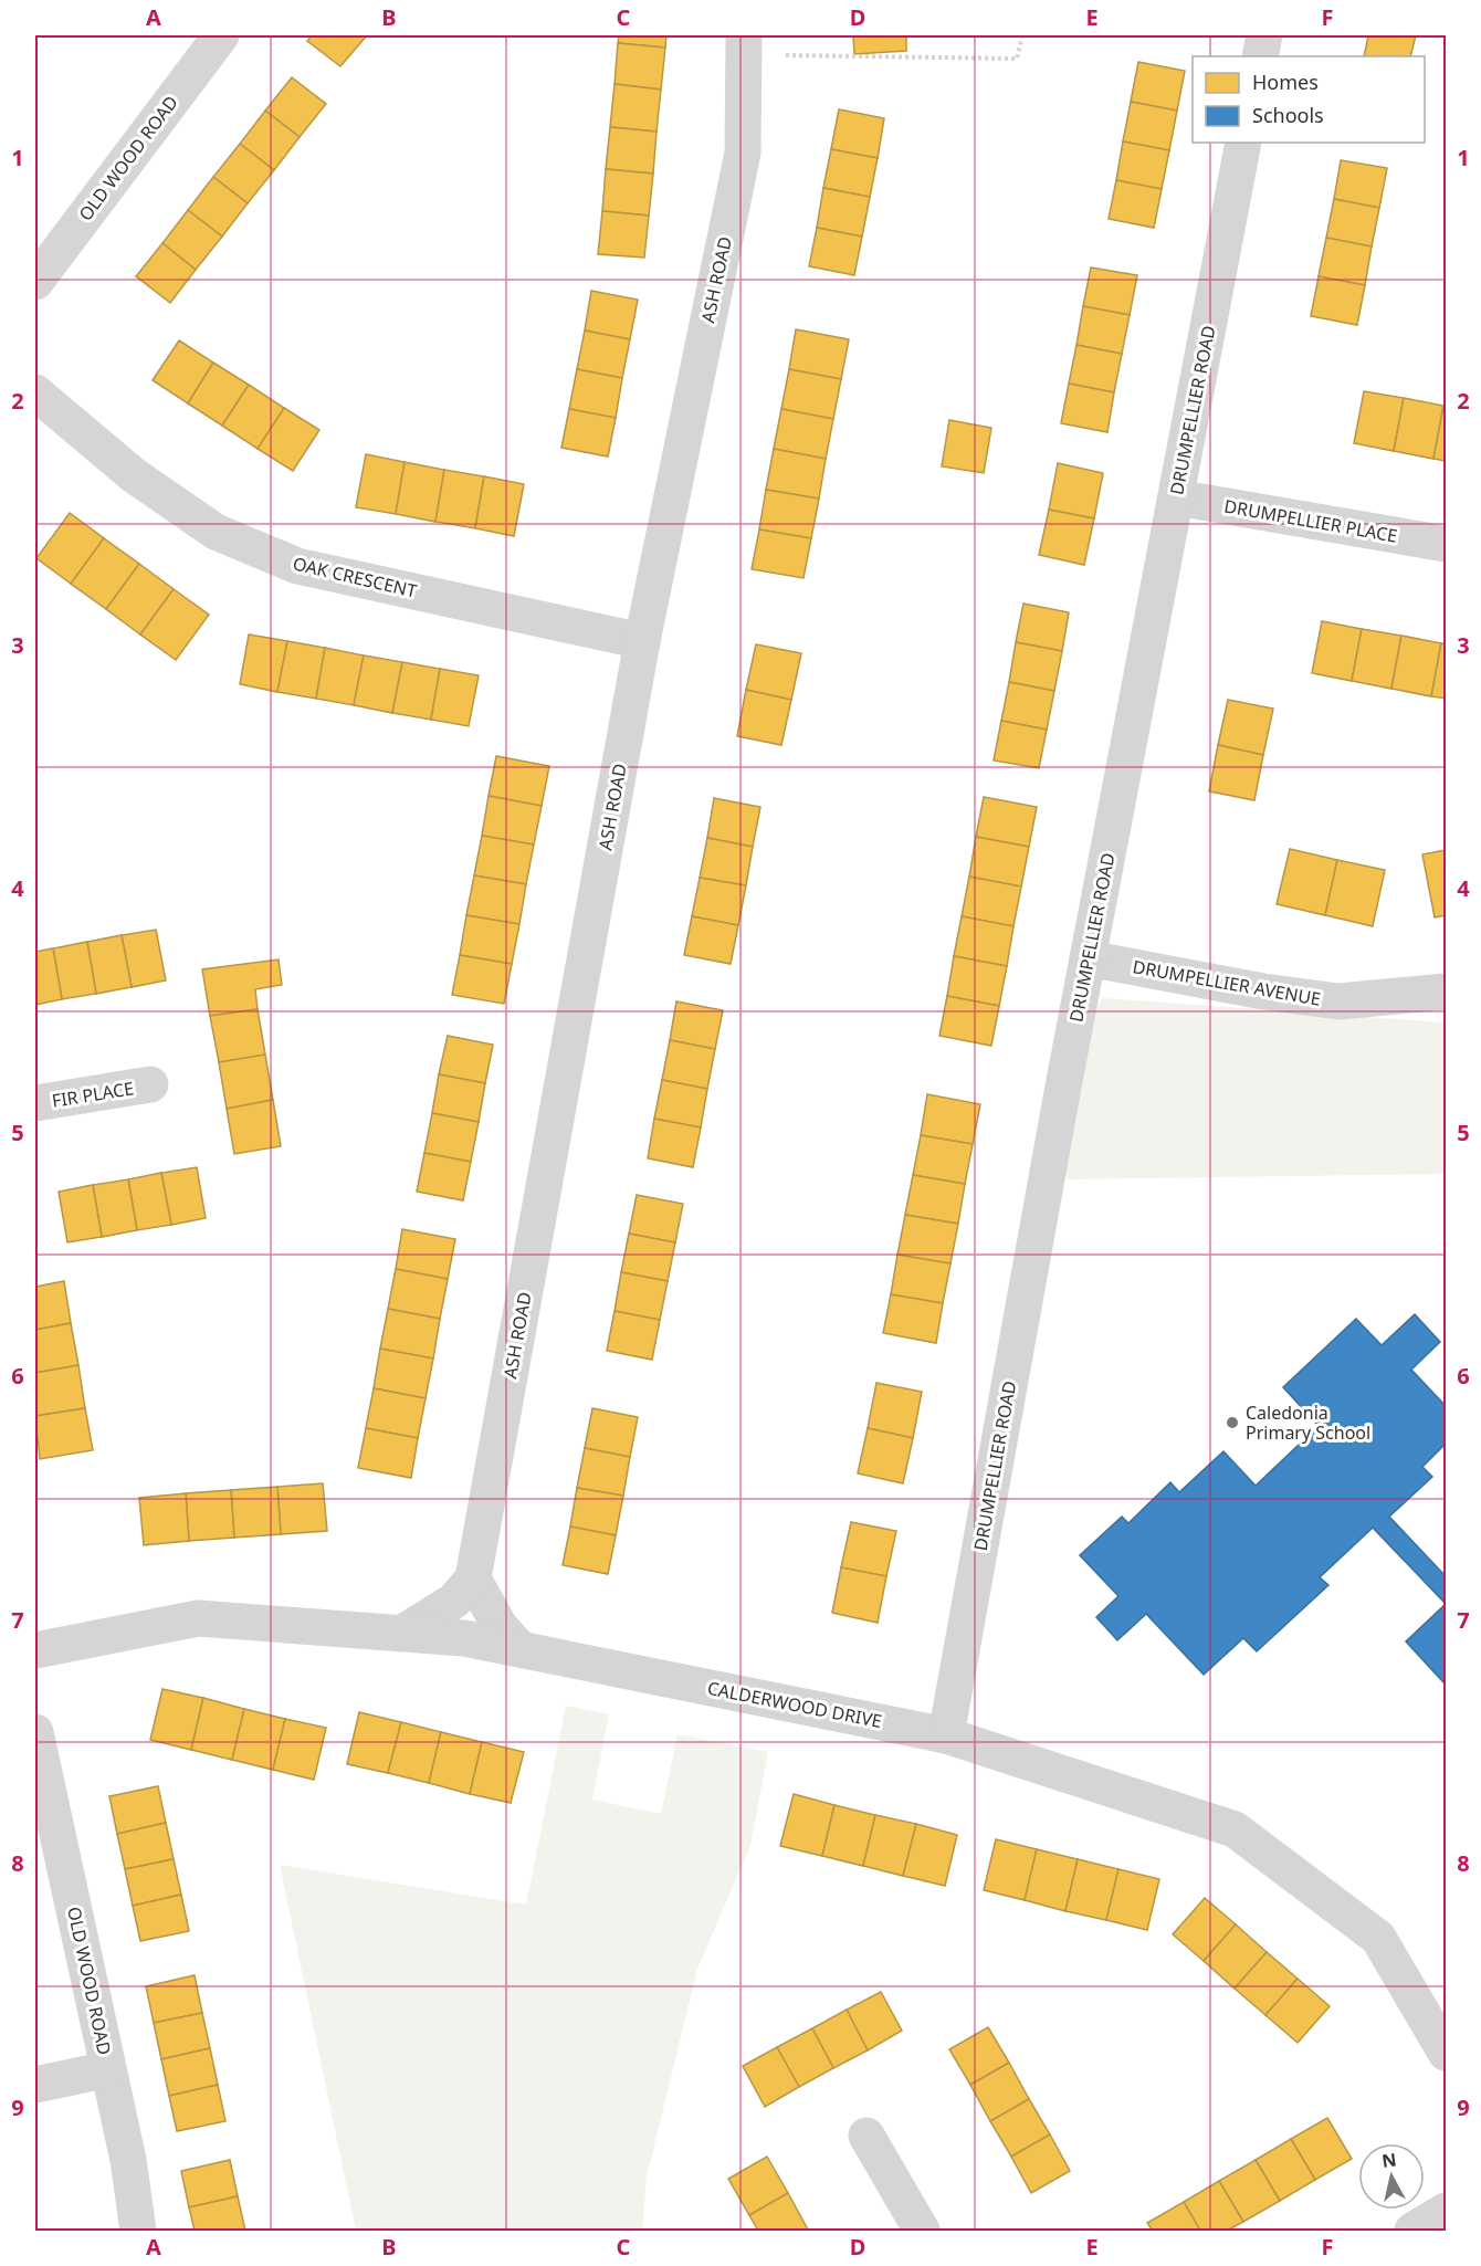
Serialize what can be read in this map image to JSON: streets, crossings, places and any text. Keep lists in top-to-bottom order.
{
  "streets": {
    "street": [
      "OLD WOOD ROAD",
      "ASH ROAD",
      "DRUMPELLIER ROAD",
      "DRUMPELLIER PLACE",
      "OAK CRESCENT",
      "DRUMPELLIER AVENUE",
      "FIR PLACE",
      "CALDERWOOD DRIVE"
    ]
  },
  "crossings": [
    ["ASH ROAD", "OAK CRESCENT"],
    ["DRUMPELLIER ROAD", "DRUMPELLIER PLACE"],
    ["DRUMPELLIER ROAD", "DRUMPELLIER AVENUE"],
    ["DRUMPELLIER ROAD", "CALDERWOOD DRIVE"]
  ],
  "places": ["Caledonia Primary School"],
  "legend": ["Homes", "Schools"],
  "north": "top",
  "grid": {
    "columns": [
      "A",
      "B",
      "C",
      "D",
      "E",
      "F"
    ],
    "rows": [
      "1",
      "2",
      "3",
      "4",
      "5",
      "6",
      "7",
      "8",
      "9"
    ]
  }
}
